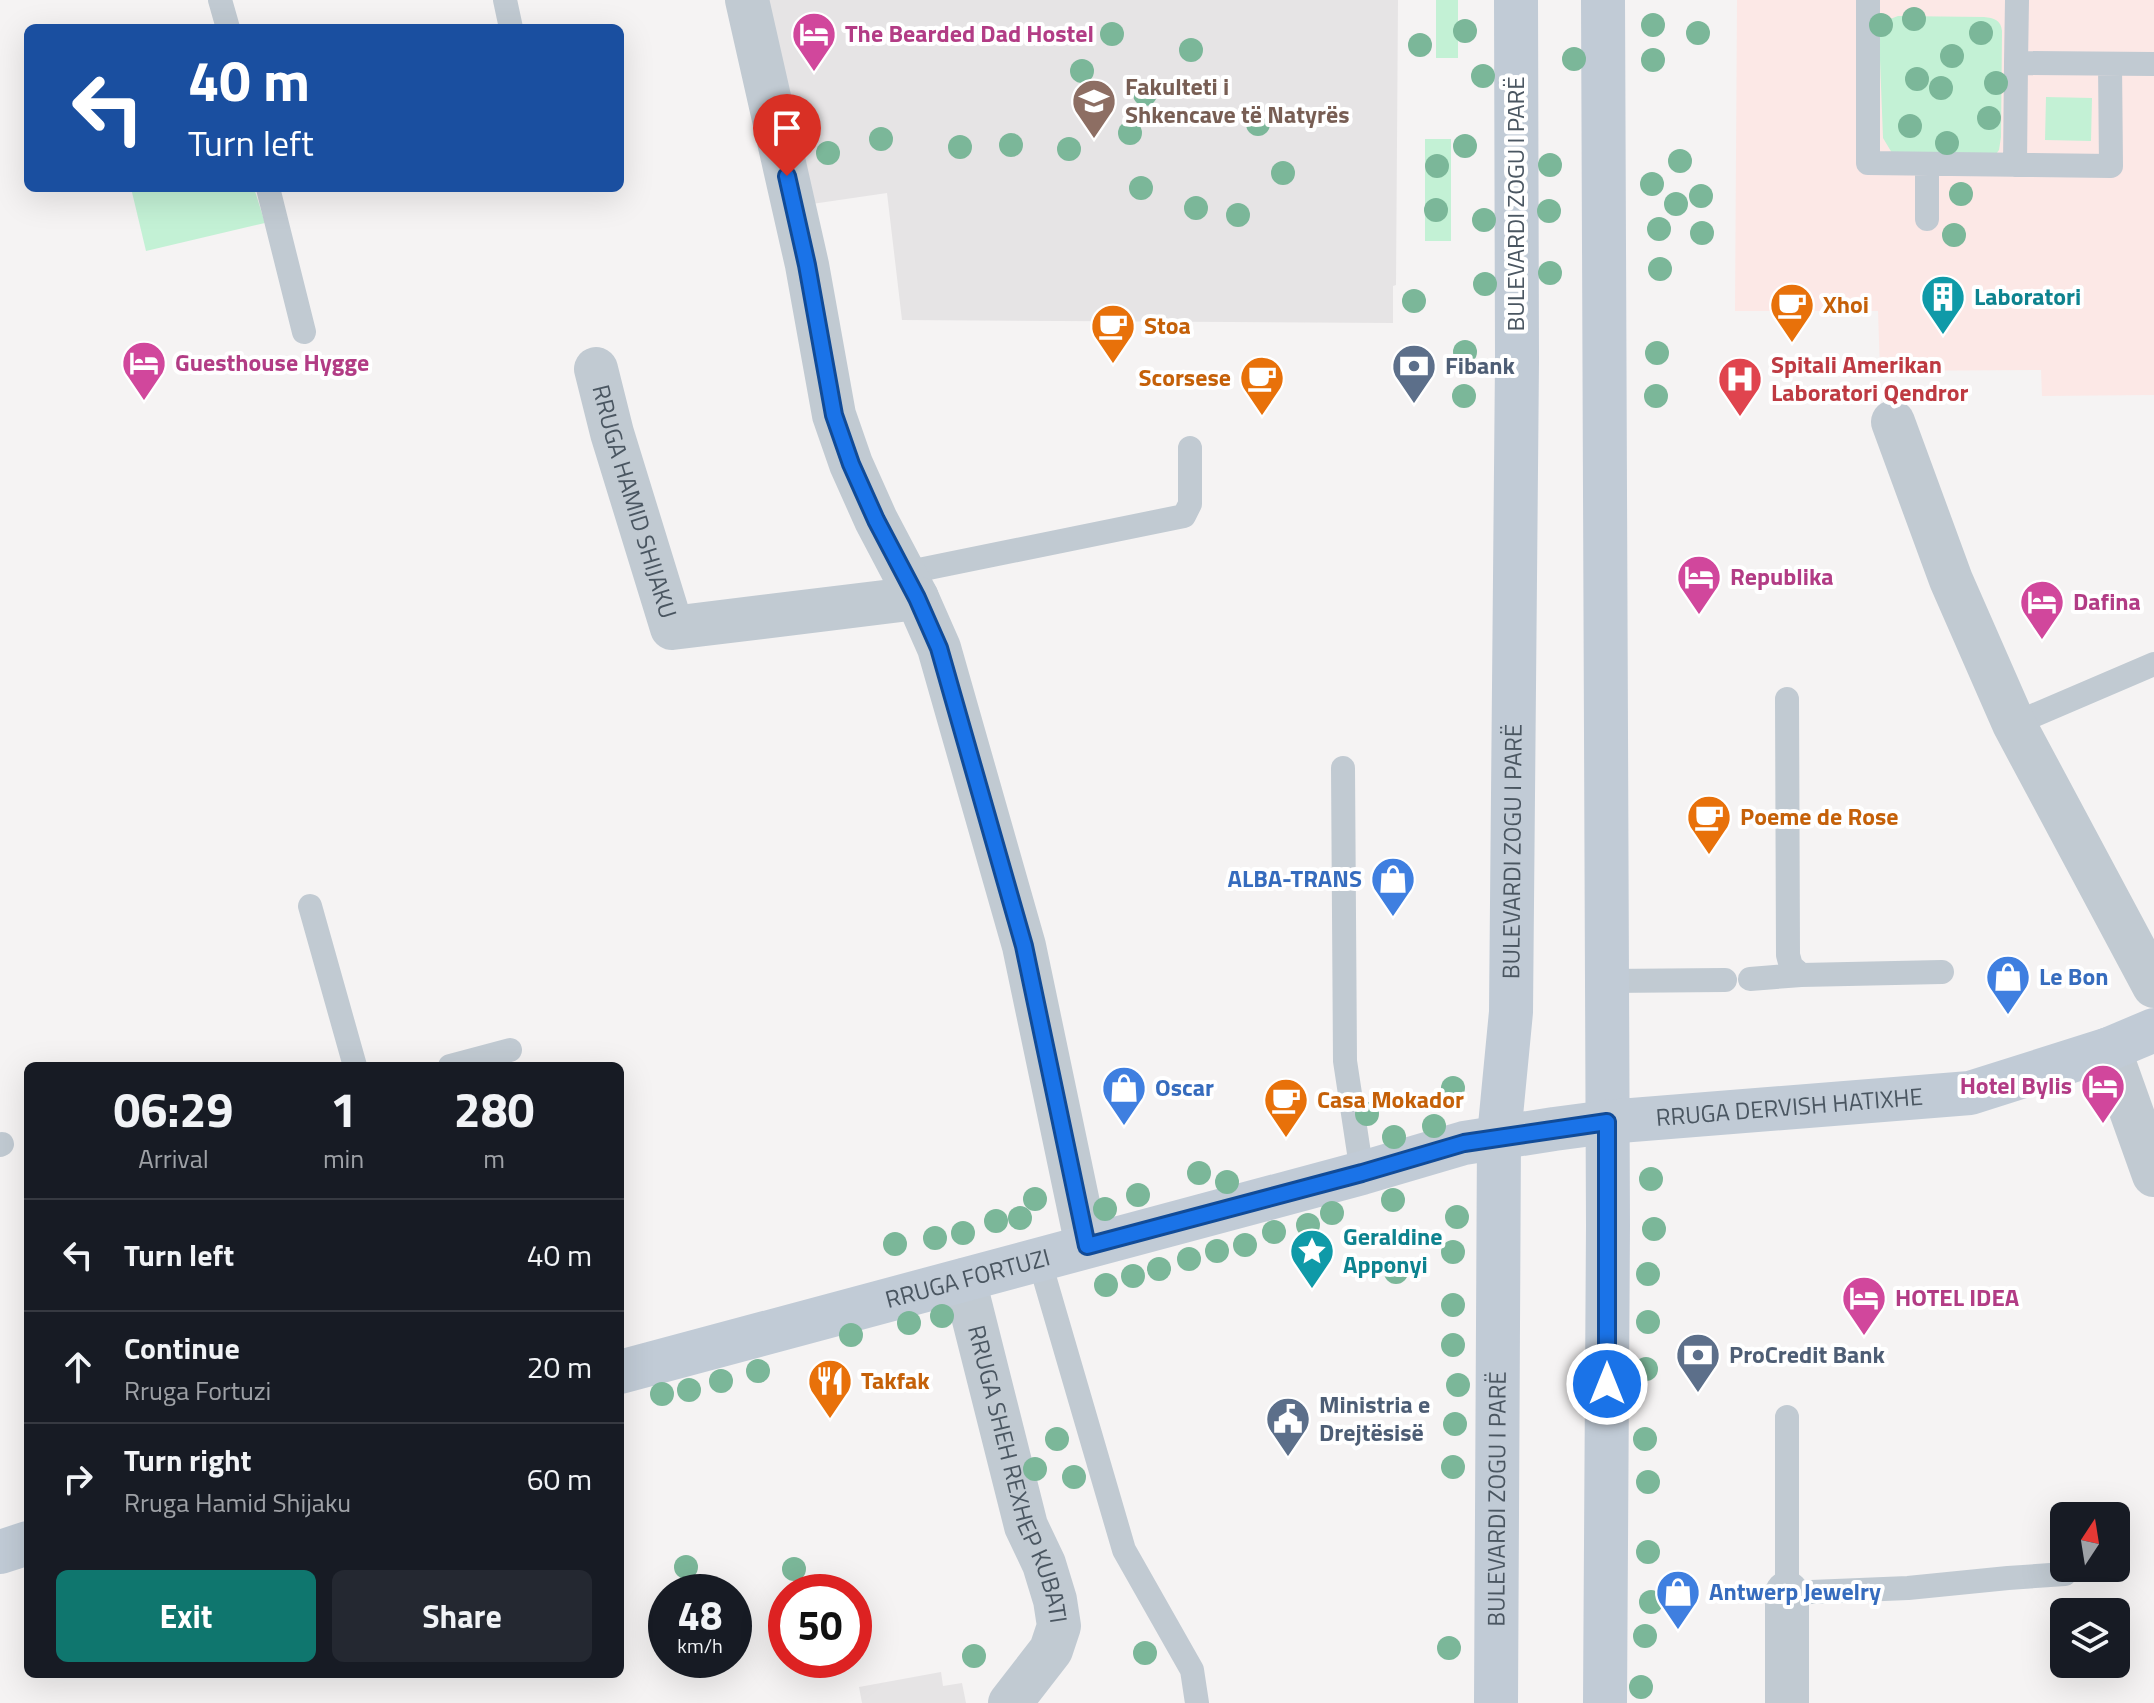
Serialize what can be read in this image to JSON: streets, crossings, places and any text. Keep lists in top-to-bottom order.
{
  "streets": {
    "main road": ["BULEVARDI ZOGU I PARË", "RRUGA DERVISH HATIXHE", "RRUGA FORTUZI"],
    "street": ["RRUGA HAMID SHIJAKU", "RRUGA SHEH REXHEP KUBATI"]
  },
  "crossings": [
    ["BULEVARDI ZOGU I PARË", "RRUGA DERVISH HATIXHE"],
    ["BULEVARDI ZOGU I PARË", "RRUGA FORTUZI"],
    ["RRUGA DERVISH HATIXHE", "RRUGA FORTUZI"],
    ["RRUGA FORTUZI", "RRUGA SHEH REXHEP KUBATI"]
  ],
  "places": {
    "hotel": [
      "The Bearded Dad Hostel",
      "Guesthouse Hygge",
      "Republika",
      "Dafina",
      "Hotel Bylis",
      "HOTEL IDEA"
    ],
    "school or university": ["Fakulteti i Shkencave të Natyrës"],
    "building": ["Laboratori"],
    "cafe": [
      "Xhoi",
      "Stoa",
      "Scorsese",
      "Poeme de Rose",
      "Casa Mokador"
    ],
    "bank": ["Fibank", "ProCredit Bank"],
    "hospital": ["Spitali Amerikan Laboratori Qendror"],
    "shop": [
      "ALBA-TRANS",
      "Le Bon",
      "Oscar",
      "Antwerp Jewelry"
    ],
    "place": ["Geraldine Apponyi"],
    "restaurant": ["Takfak"],
    "public building": ["Ministria e Drejtësisë"]
  },
  "north": "top",
  "page": {
    "turn": ["40 m", "Turn left"],
    "eta": [
      "06:29",
      "Arrival",
      "1",
      "min",
      "280",
      "m"
    ],
    "list": [
      {
        "name": "Turn left",
        "value": "40 m"
      },
      {
        "name": "Continue",
        "note": "Rruga Fortuzi",
        "value": "20 m"
      },
      {
        "name": "Turn right",
        "note": "Rruga Hamid Shijaku",
        "value": "60 m"
      }
    ],
    "buttons": ["Exit", "Share"],
    "speed": "48 km/h",
    "limit": "50"
  }
}
